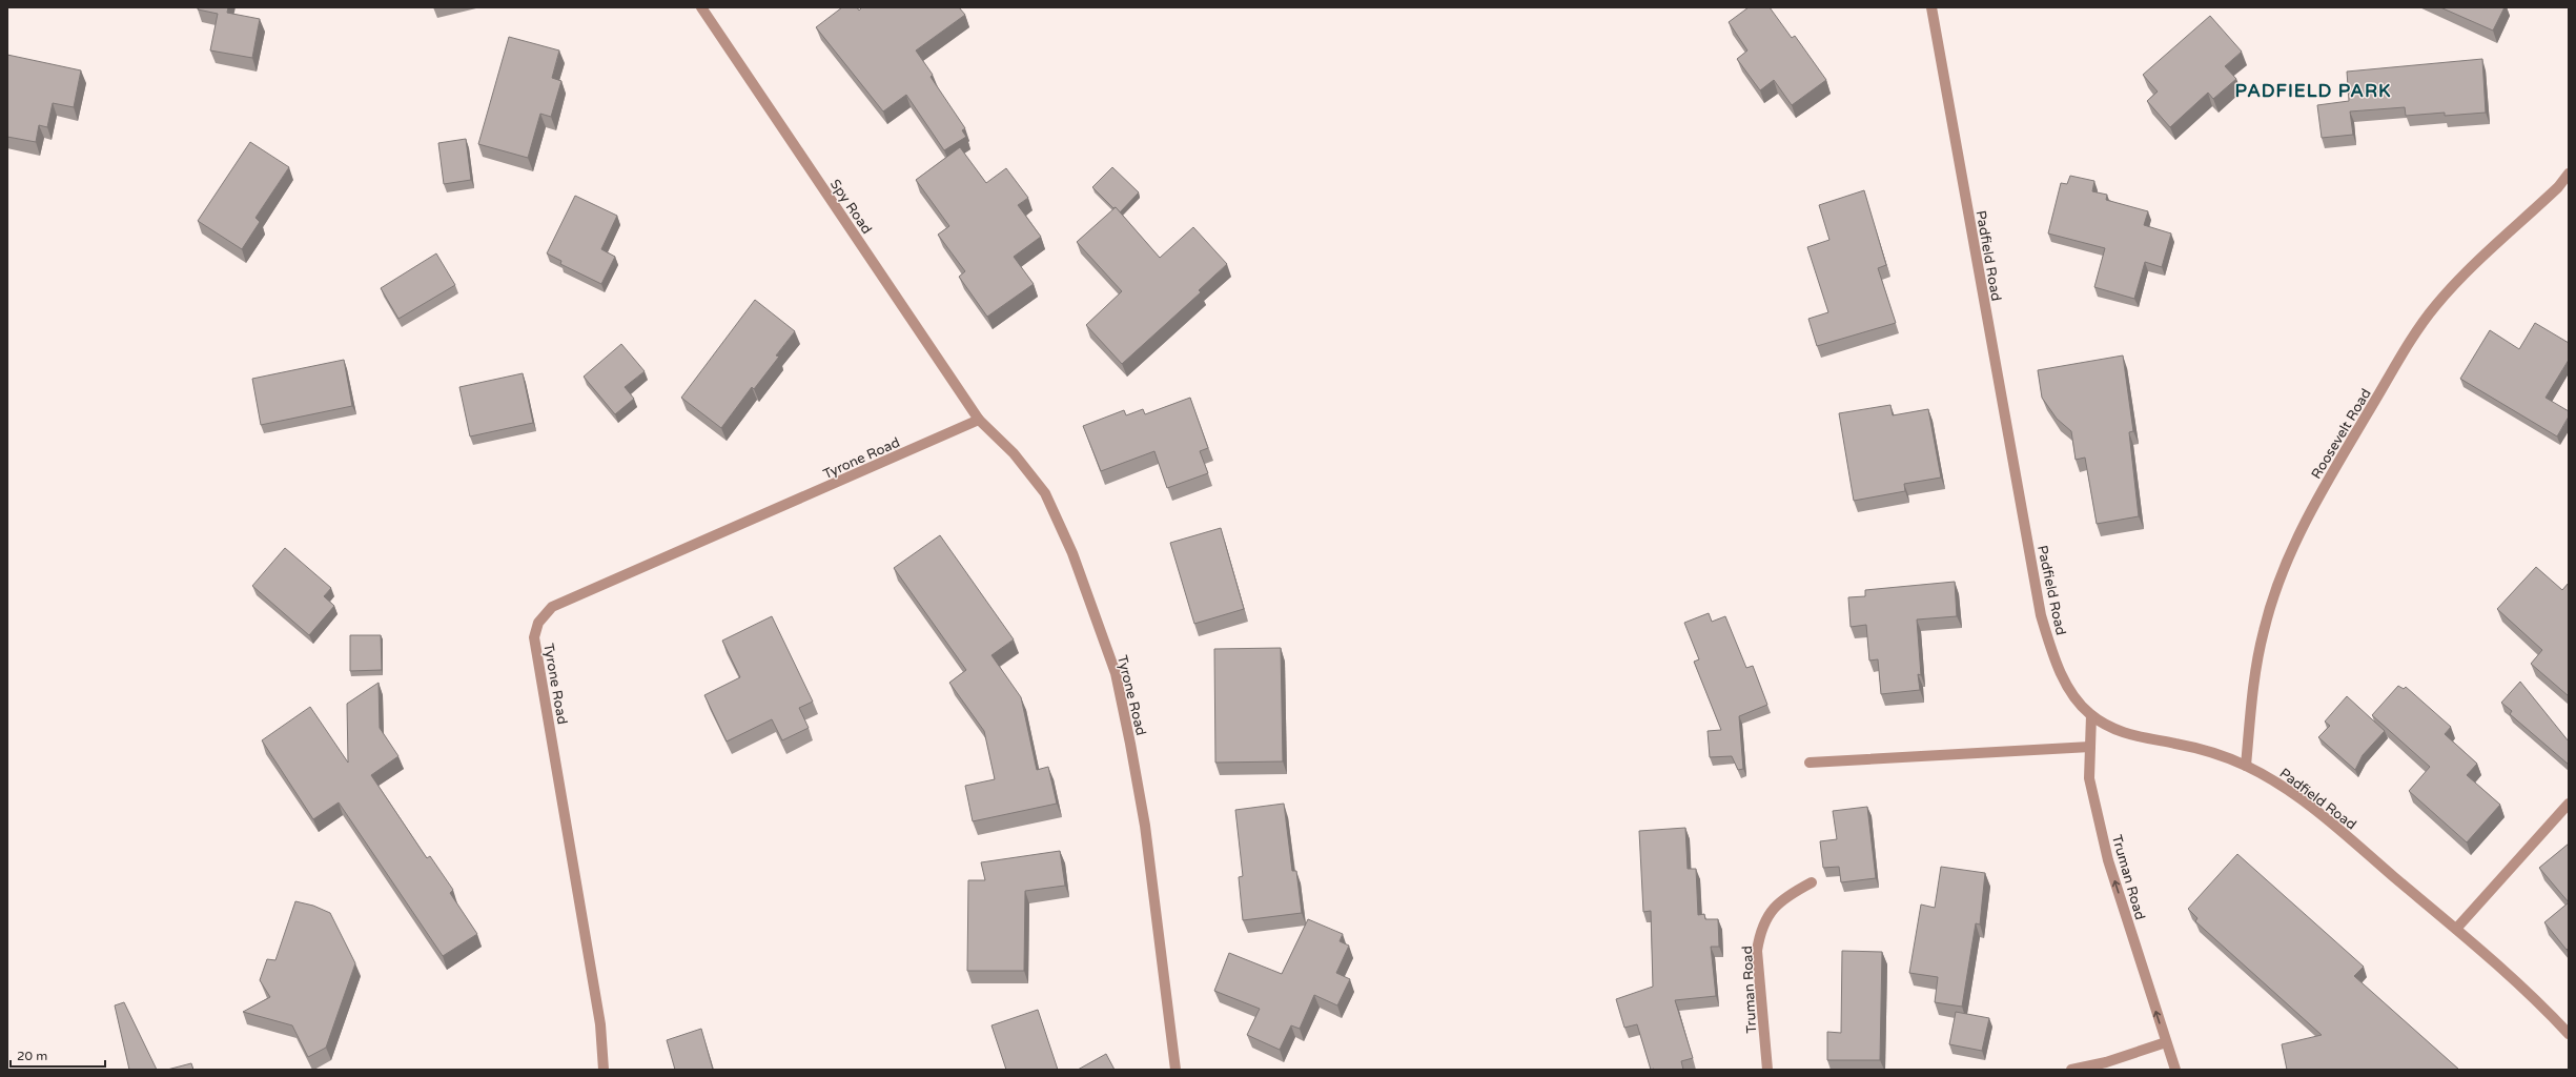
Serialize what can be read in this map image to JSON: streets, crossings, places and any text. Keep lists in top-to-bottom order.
{
  "streets": {
    "street": [
      "Spy Road",
      "Padfield Road",
      "Roosevelt Road",
      "Tyrone Road",
      "Truman Road"
    ]
  },
  "crossings": [
    ["Spy Road", "Tyrone Road"],
    ["Padfield Road", "Roosevelt Road"],
    ["Padfield Road", "Truman Road"]
  ],
  "one_way": ["Truman Road"],
  "districts": ["PADFIELD PARK"],
  "scale_bar": "20 m"
}
